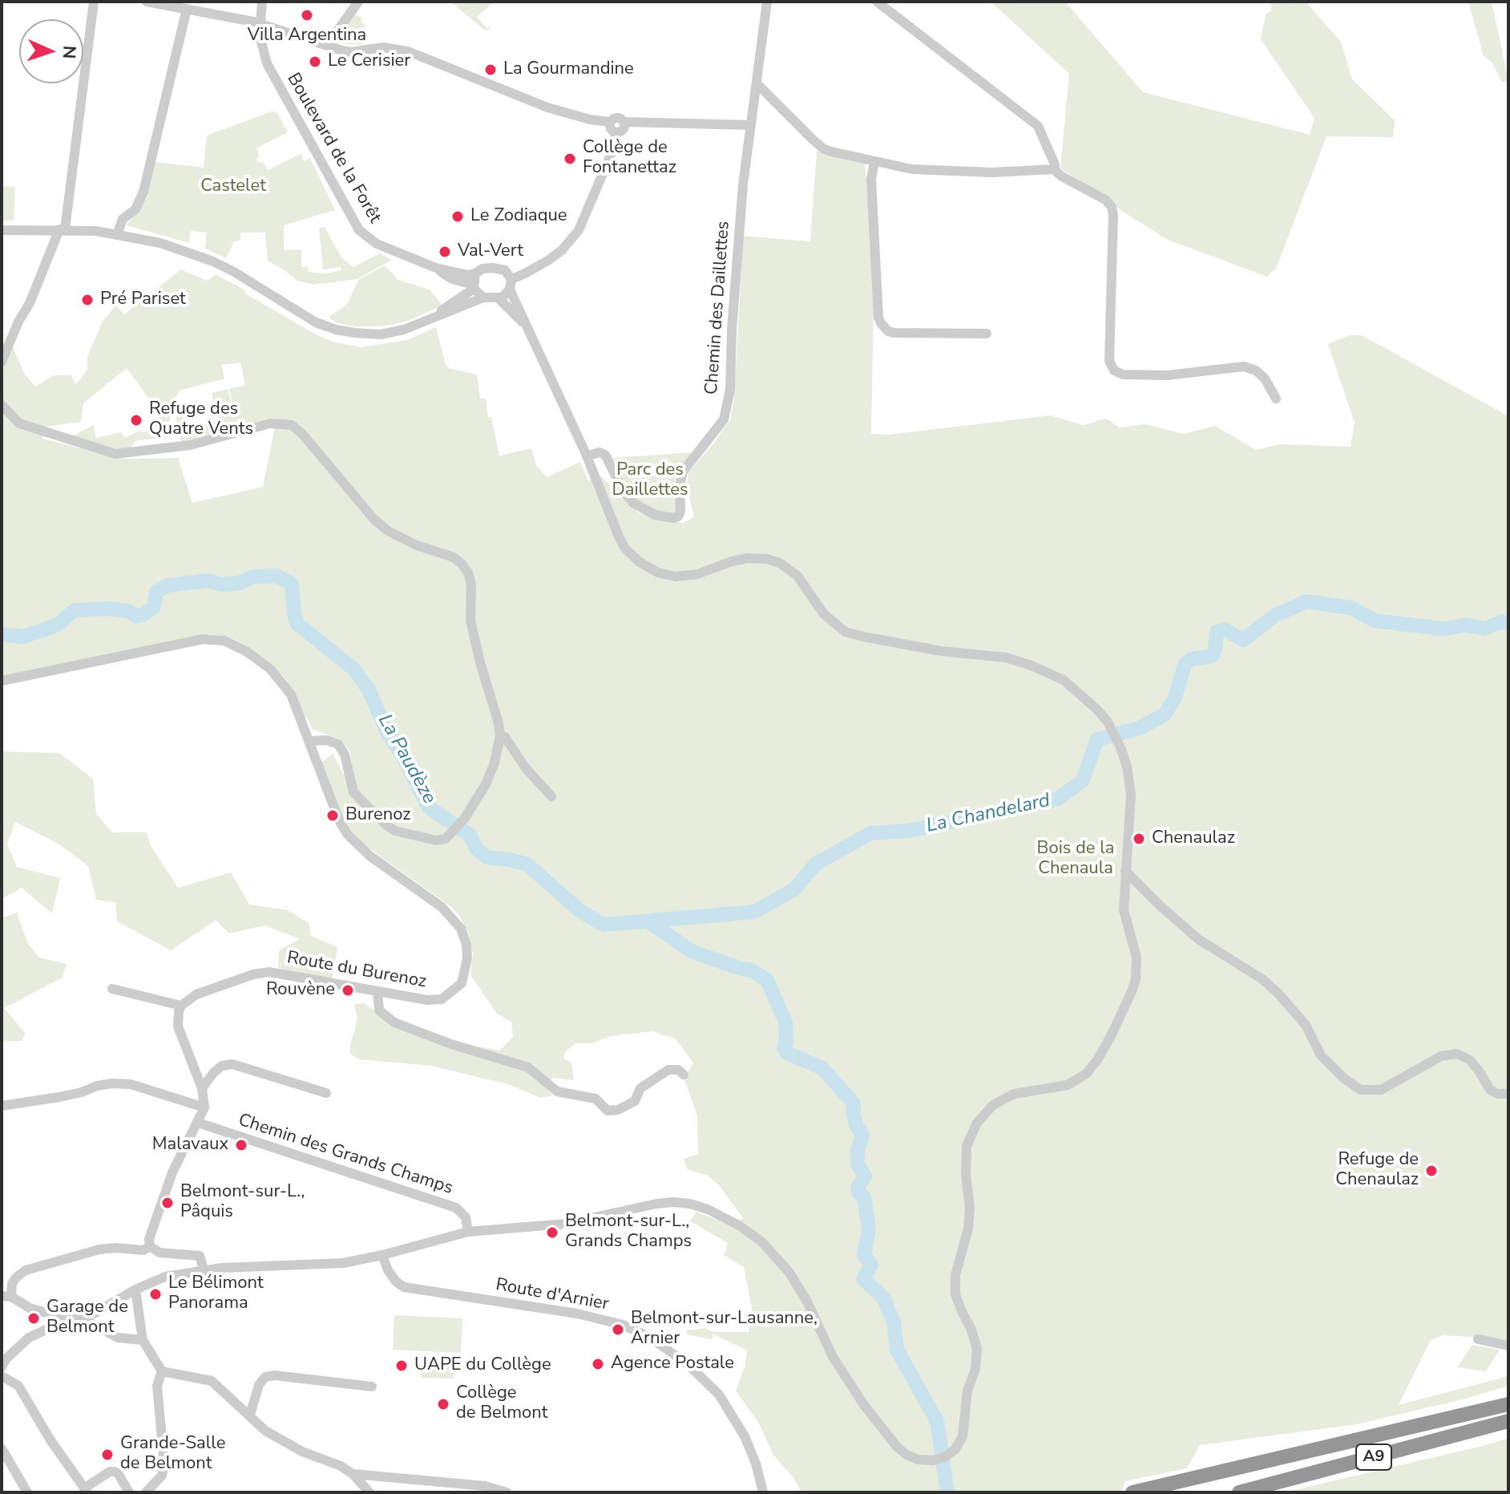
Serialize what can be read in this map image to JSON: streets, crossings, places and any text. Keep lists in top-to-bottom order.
{
  "streets": {
    "highway": ["A9"],
    "street": [
      "Boulevard de la Forêt",
      "Chemin des Daillettes",
      "Route du Burenoz",
      "Chemin des Grands Champs",
      "Route d'Arnier"
    ]
  },
  "water": ["La Paudèze", "La Chandelard"],
  "parks": ["Castelet", "Parc des Daillettes", "Bois de la Chenaula"],
  "places": [
    "Villa Argentina",
    "Le Cerisier",
    "La Gourmandine",
    "Collège de Fontanettaz",
    "Le Zodiaque",
    "Val-Vert",
    "Pré Pariset",
    "Refuge des Quatre Vents",
    "Burenoz",
    "Chenaulaz",
    "Rouvène",
    "Malavaux",
    "Refuge de Chenaulaz",
    "Belmont-sur-L., Pâquis",
    "Belmont-sur-L., Grands Champs",
    "Le Bélimont Panorama",
    "Garage de Belmont",
    "Belmont-sur-Lausanne, Arnier",
    "Agence Postale",
    "UAPE du Collège",
    "Collège de Belmont",
    "Grande-Salle de Belmont"
  ],
  "north": "right"
}
